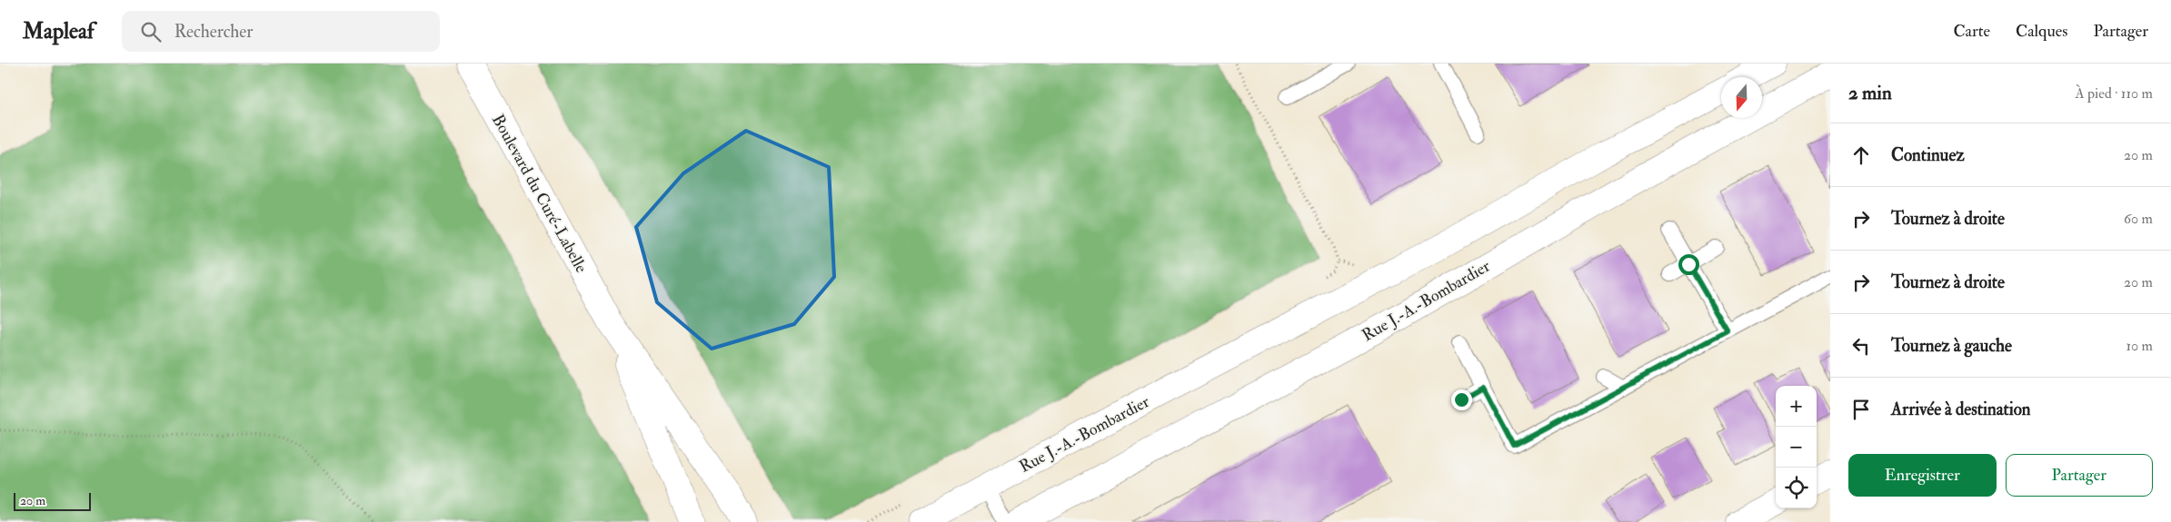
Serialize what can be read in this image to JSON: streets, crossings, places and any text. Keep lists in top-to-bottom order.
{
  "streets": {
    "street": ["Boulevard du Curé-Labelle", "Rue J.-A.-Bombardier"]
  },
  "scale_bar": "20 m",
  "north": "bottom",
  "page": {
    "header": "Mapleaf",
    "search": "Rechercher",
    "nav": ["Carte", "Calques", "Partager"],
    "heading": ["2 min", "À pied · 110 m"],
    "list": [
      ["Continuez", "20 m"],
      ["Tournez à droite", "60 m"],
      ["Tournez à droite", "20 m"],
      ["Tournez à gauche", "10 m"],
      "Arrivée à destination"
    ],
    "map_buttons": ["+", "−"],
    "buttons": ["Enregistrer", "Partager"],
    "scale": "20 m"
  }
}
